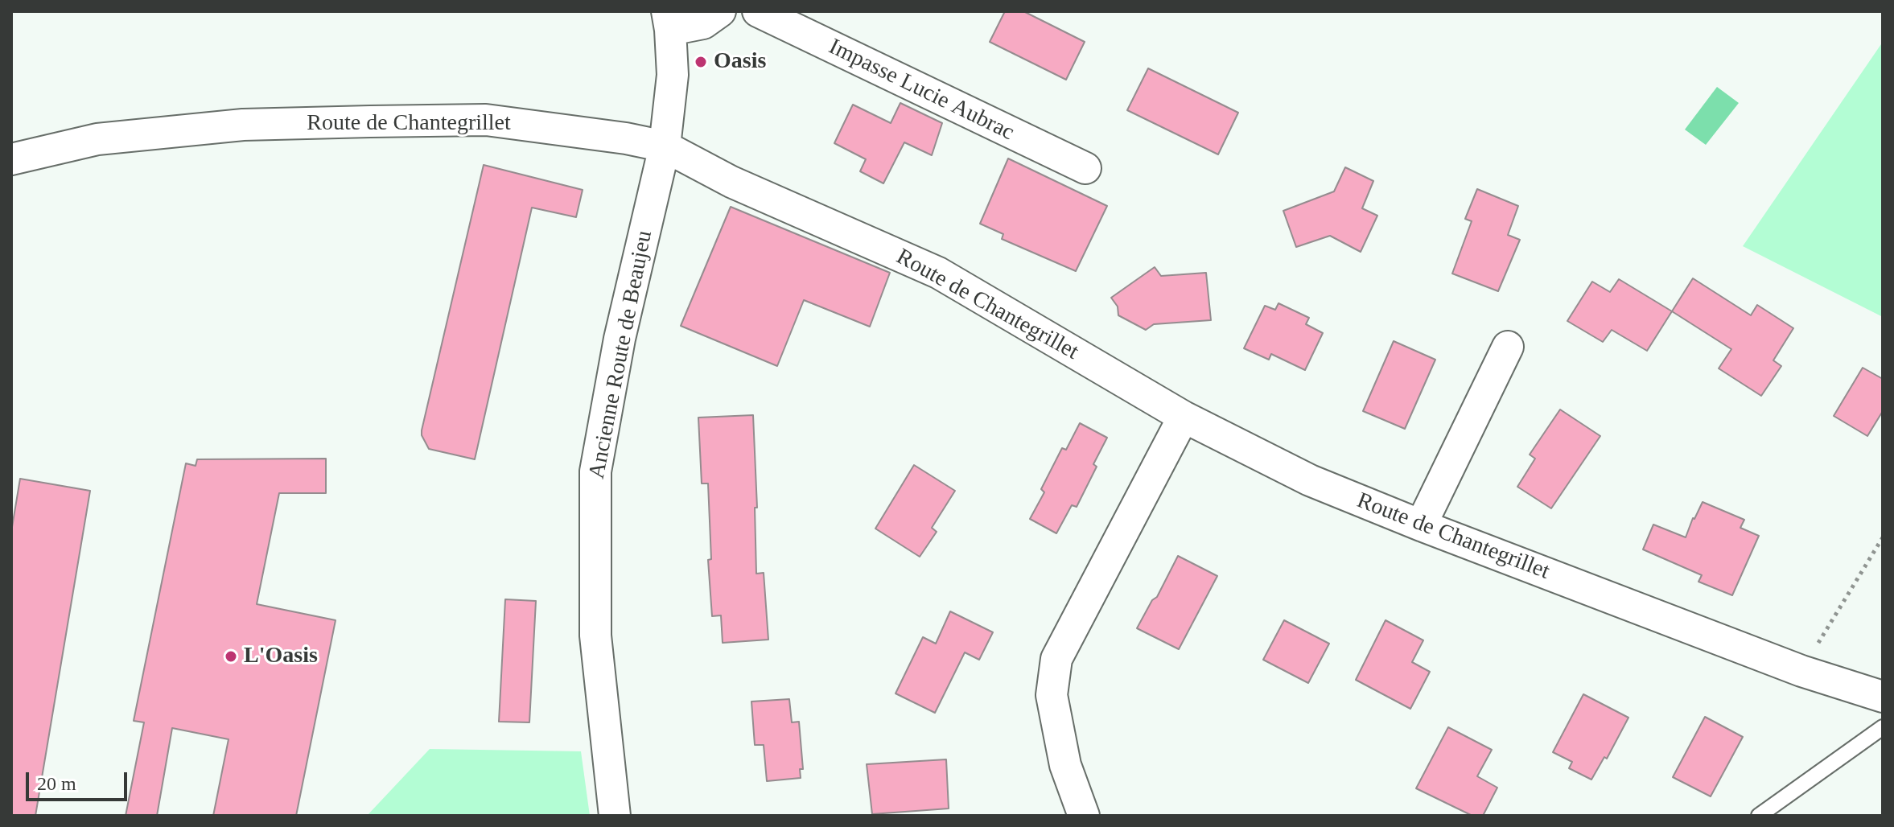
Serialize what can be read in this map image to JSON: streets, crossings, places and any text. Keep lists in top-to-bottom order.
{
  "streets": {
    "street": ["Impasse Lucie Aubrac", "Route de Chantegrillet", "Ancienne Route de Beaujeu"]
  },
  "crossings": [
    ["Route de Chantegrillet", "Ancienne Route de Beaujeu"]
  ],
  "places": ["Oasis", "L'Oasis"],
  "scale_bar": "20 m"
}
